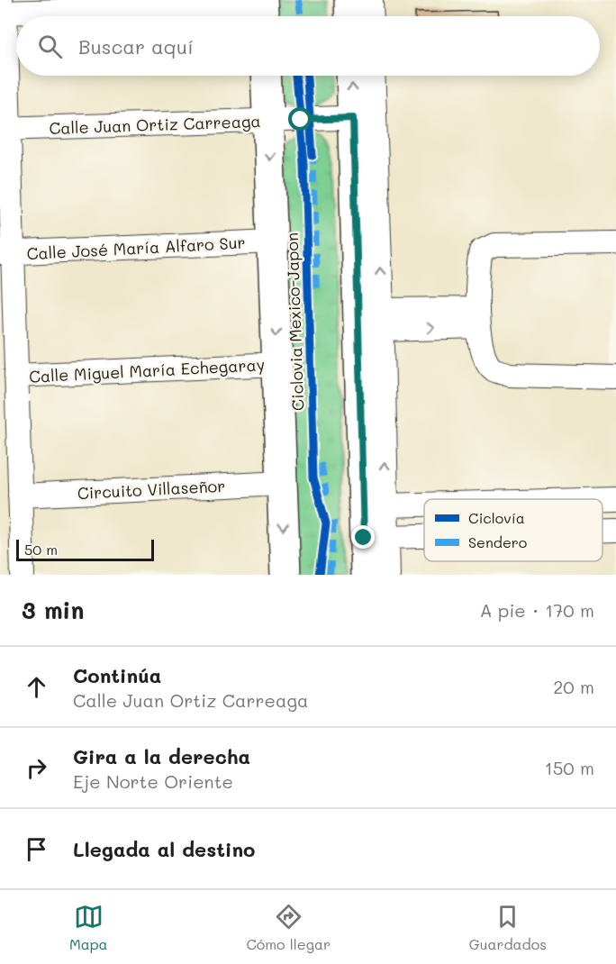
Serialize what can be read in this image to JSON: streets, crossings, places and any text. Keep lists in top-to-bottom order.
{
  "streets": {
    "street": [
      "Calle Juan Ortiz Carreaga",
      "Calle José María Alfaro Sur",
      "Calle Miguel María Echegaray",
      "Circuito Villaseñor"
    ],
    "cycle path": ["Ciclovia Mexico-Japon"]
  },
  "legend": ["Ciclovía", "Sendero"],
  "scale_bar": "50 m",
  "page": {
    "search": "Buscar aquí",
    "scale": "50 m",
    "heading": ["3 min", "A pie · 170 m"],
    "list": [
      ["Continúa", "Calle Juan Ortiz Carreaga", "20 m"],
      ["Gira a la derecha", "Eje Norte Oriente", "150 m"],
      "Llegada al destino"
    ],
    "nav": ["Mapa", "Cómo llegar", "Guardados"]
  }
}
